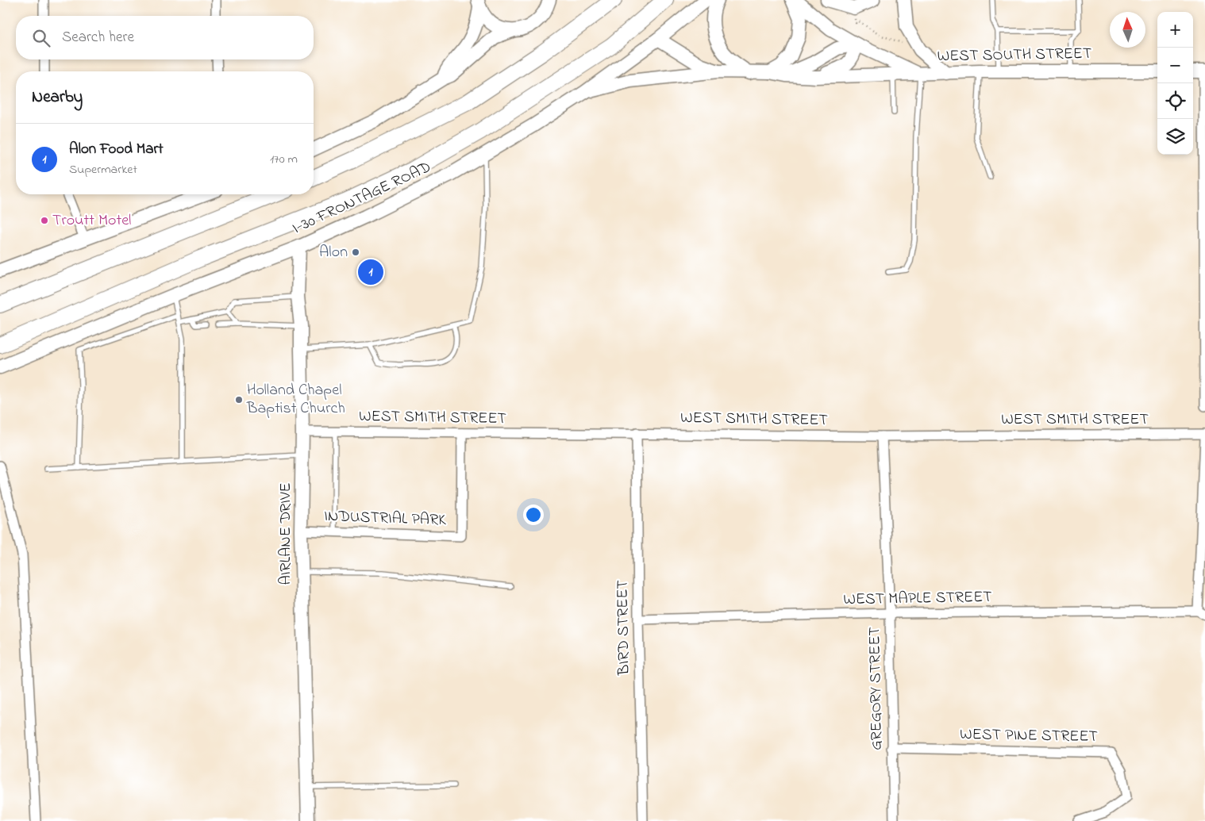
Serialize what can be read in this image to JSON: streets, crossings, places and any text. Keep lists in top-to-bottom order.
{
  "streets": {
    "main road": ["WEST SOUTH STREET", "I-30 FRONTAGE ROAD", "AIRLANE DRIVE"],
    "street": [
      "WEST SMITH STREET",
      "INDUSTRIAL PARK",
      "WEST MAPLE STREET",
      "BIRD STREET",
      "GREGORY STREET",
      "WEST PINE STREET"
    ]
  },
  "crossings": [
    ["WEST SOUTH STREET", "I-30 FRONTAGE ROAD"],
    ["I-30 FRONTAGE ROAD", "AIRLANE DRIVE"],
    ["WEST SMITH STREET", "INDUSTRIAL PARK"],
    ["WEST SMITH STREET", "AIRLANE DRIVE"],
    ["WEST SMITH STREET", "BIRD STREET"],
    ["WEST SMITH STREET", "GREGORY STREET"],
    ["INDUSTRIAL PARK", "AIRLANE DRIVE"],
    ["WEST MAPLE STREET", "BIRD STREET"],
    ["WEST MAPLE STREET", "GREGORY STREET"],
    ["GREGORY STREET", "WEST PINE STREET"]
  ],
  "places": ["Troutt Motel", "Alon", "Holland Chapel Baptist Church"],
  "north": "top",
  "page": {
    "map_buttons": ["+", "−"],
    "search": "Search here",
    "heading": "Nearby",
    "list": [
      {
        "mark": "1",
        "name": "Alon Food Mart",
        "note": "Supermarket",
        "value": "170 m"
      }
    ],
    "pins": "1"
  }
}
